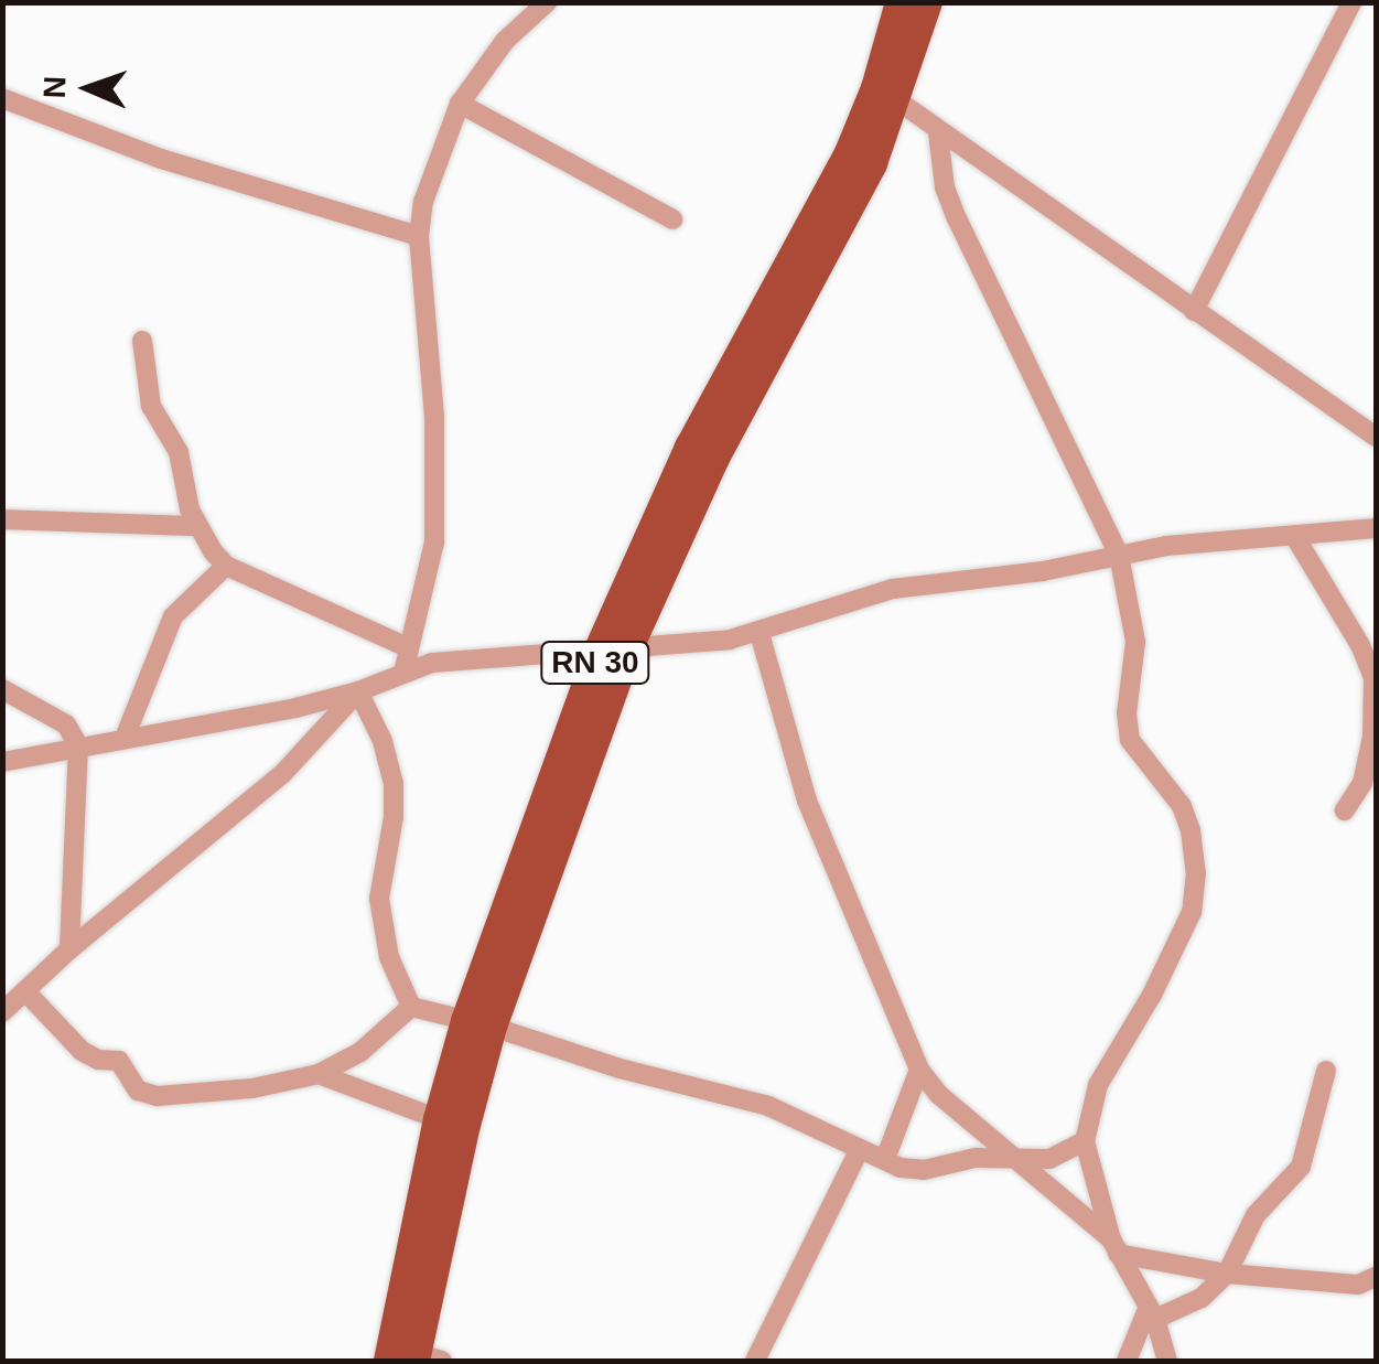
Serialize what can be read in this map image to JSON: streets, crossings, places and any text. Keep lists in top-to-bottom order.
{
  "streets": {
    "main road": ["RN 30"]
  },
  "north": "left"
}
